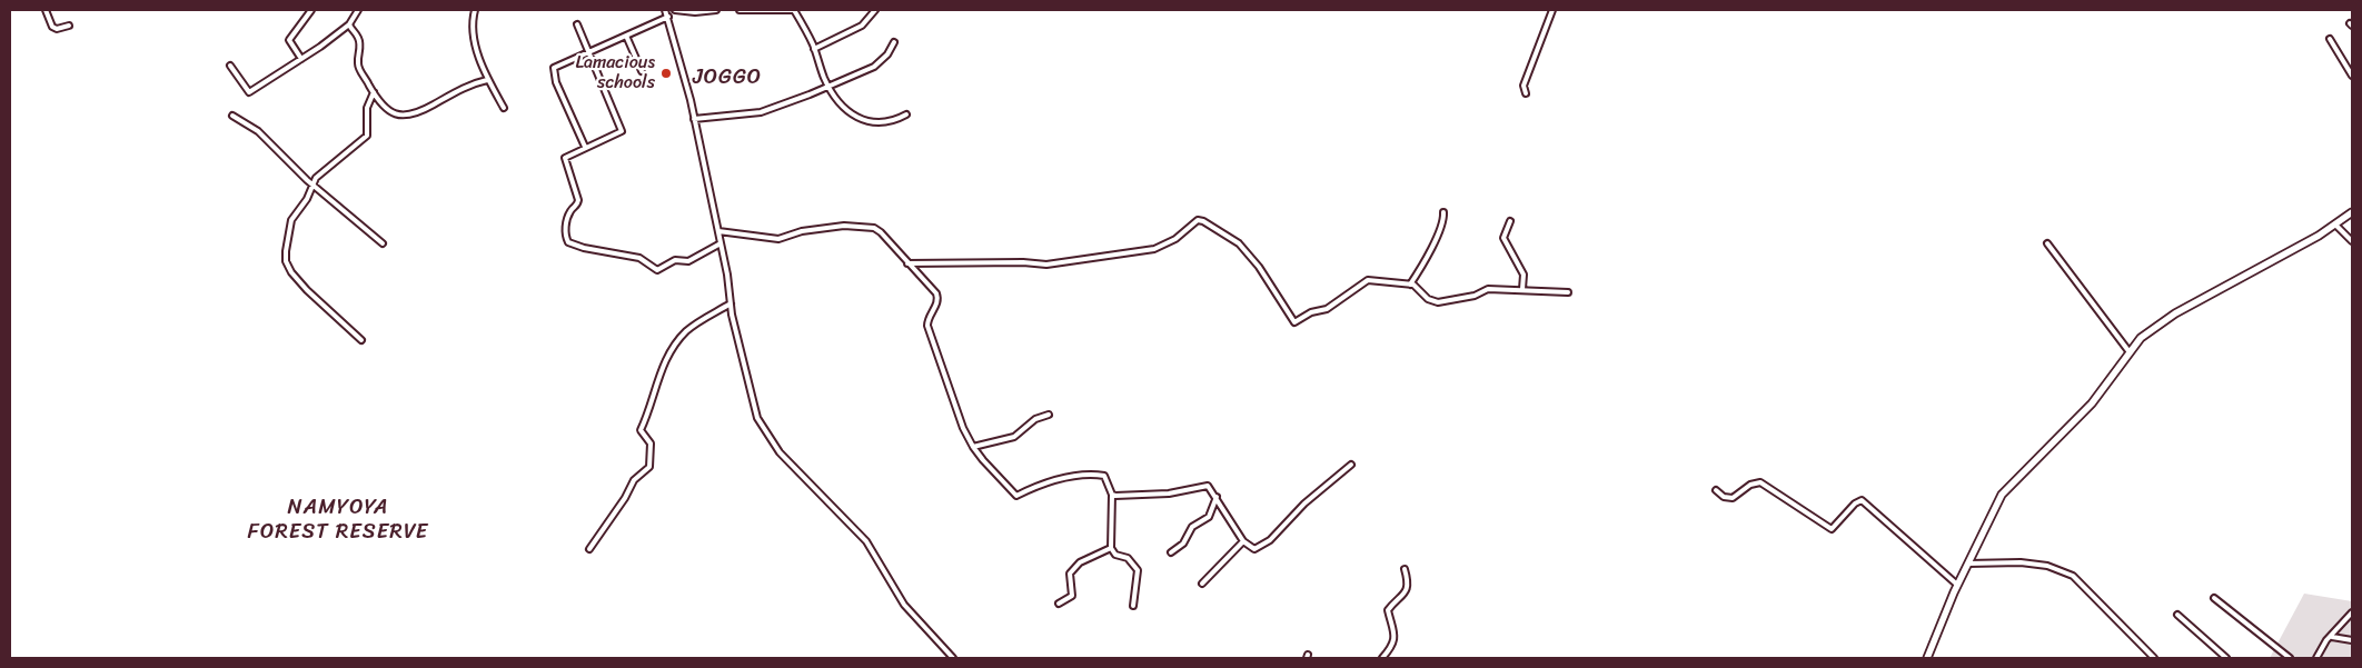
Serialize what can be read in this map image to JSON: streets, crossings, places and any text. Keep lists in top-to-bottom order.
{
  "districts": ["JOGGO", "NAMYOYA FOREST RESERVE"],
  "places": ["Lamacious schools"]
}
